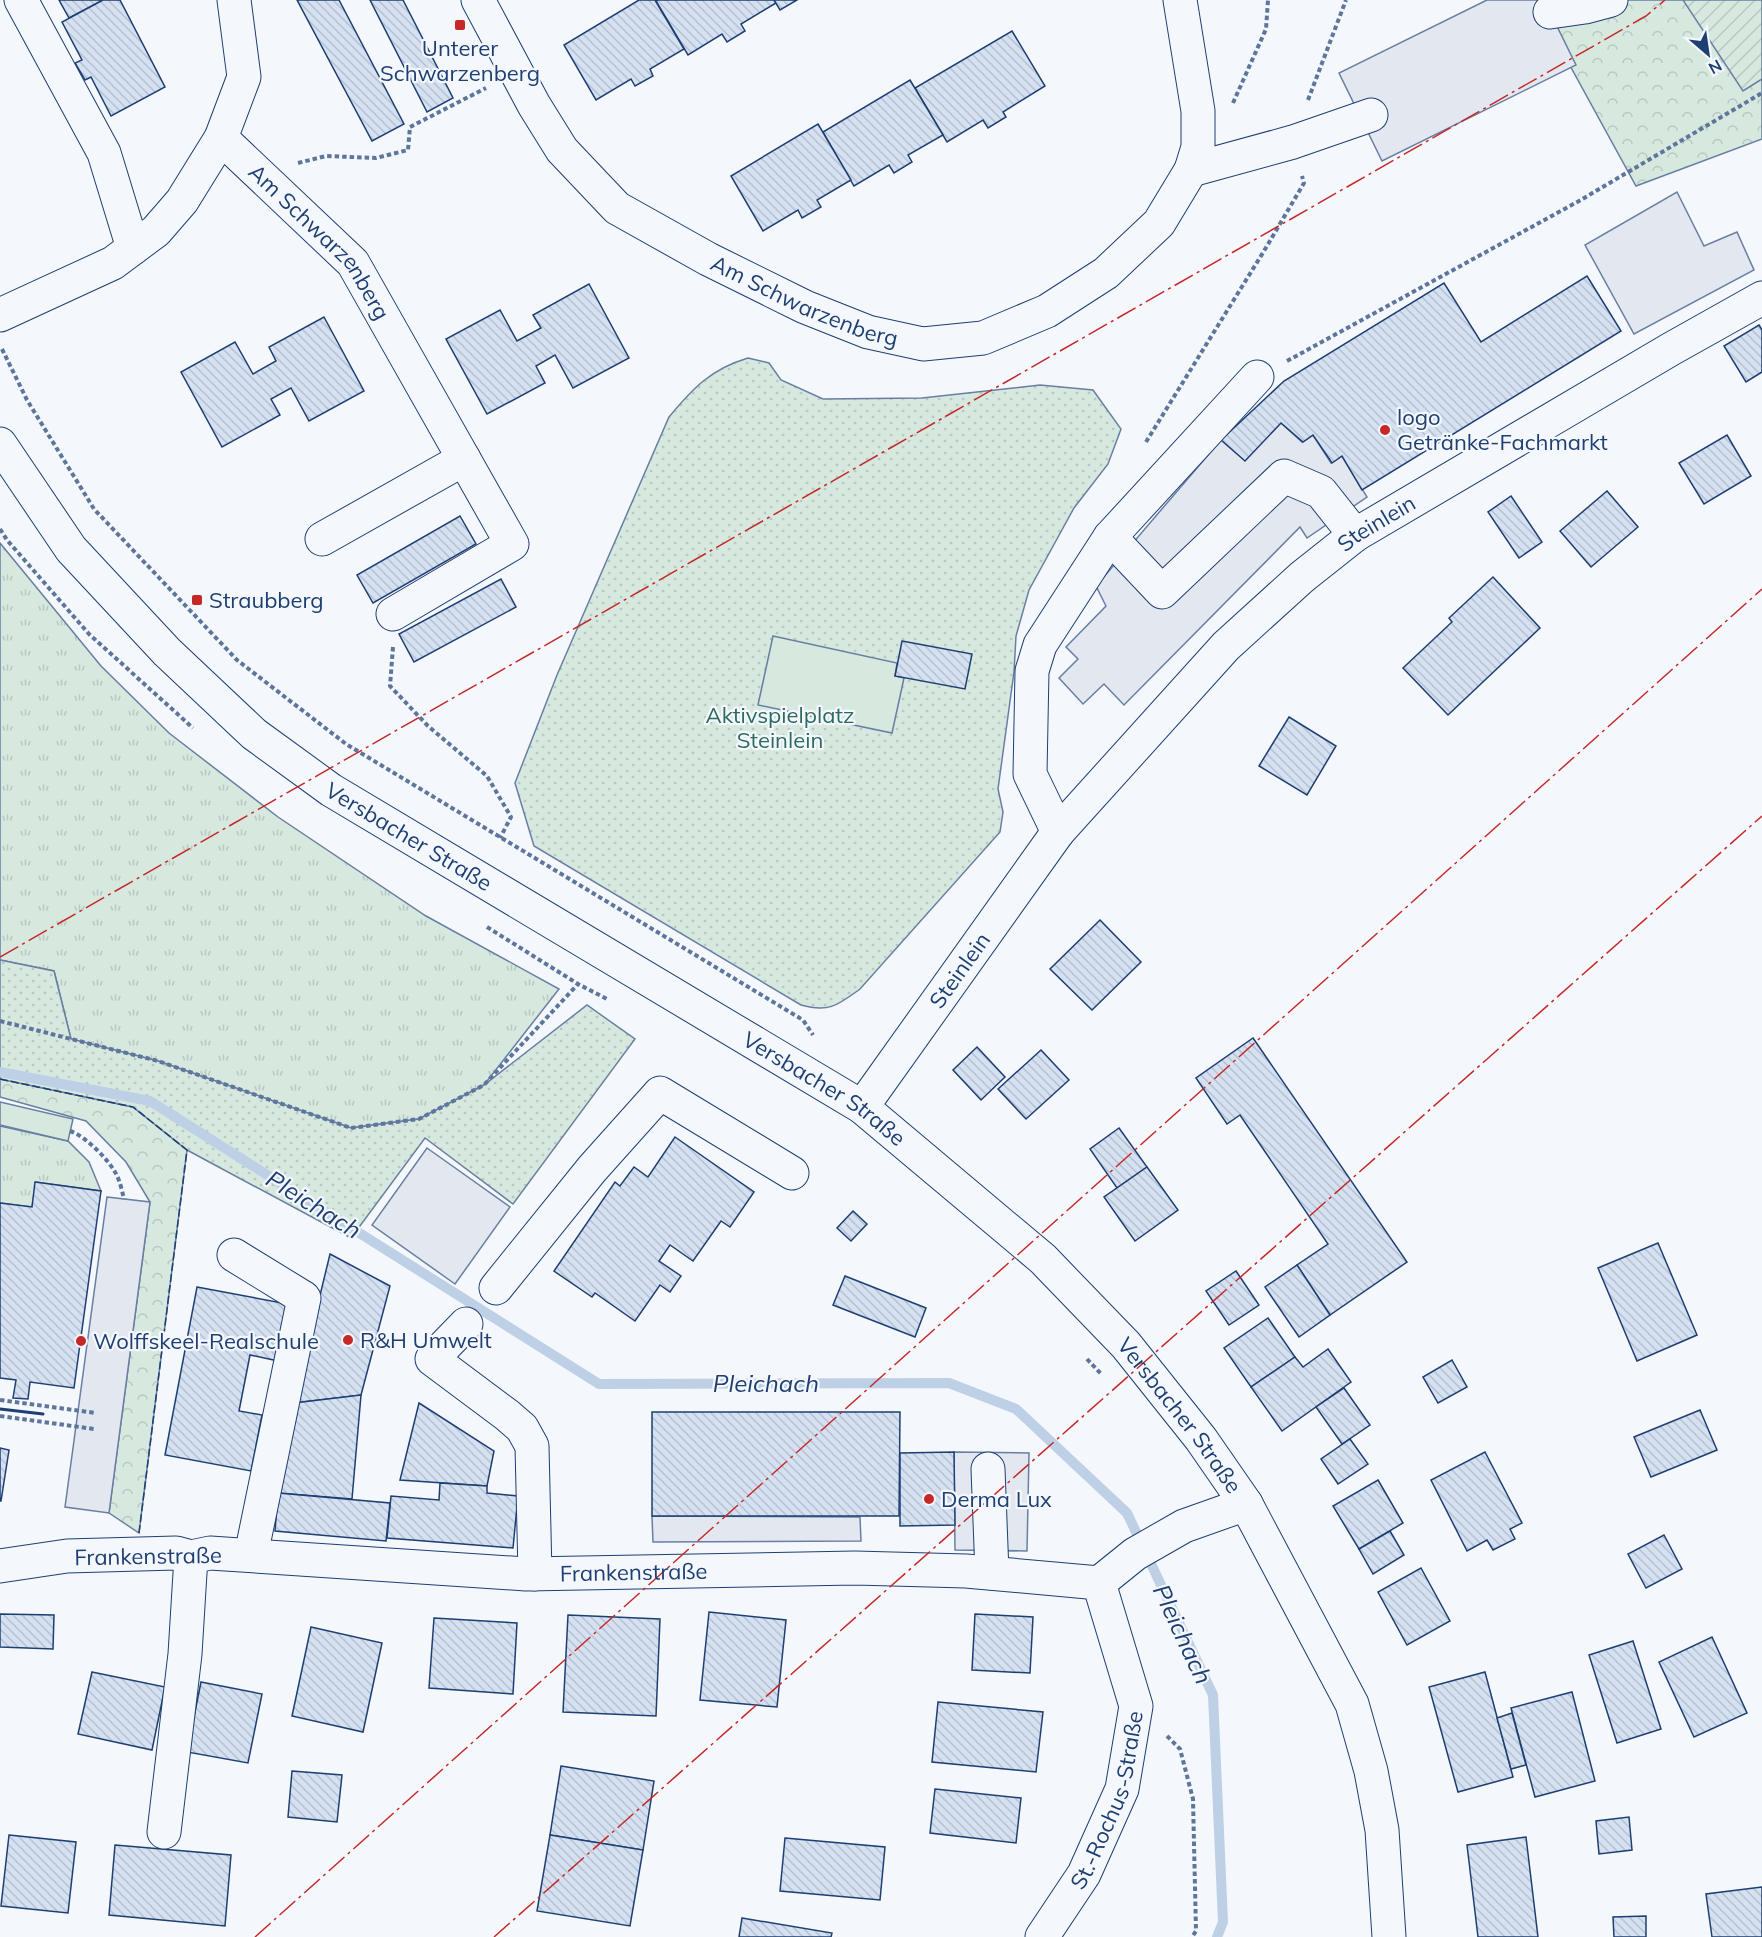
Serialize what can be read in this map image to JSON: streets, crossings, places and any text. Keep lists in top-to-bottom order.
{
  "streets": {
    "street": [
      "Am Schwarzenberg",
      "Steinlein",
      "Versbacher Straße",
      "Frankenstraße",
      "St.-Rochus-Straße"
    ]
  },
  "crossings": [
    ["Steinlein", "Versbacher Straße"],
    ["Frankenstraße", "St.-Rochus-Straße"]
  ],
  "water": ["Pleichach"],
  "parks": ["Aktivspielplatz Steinlein"],
  "places": {
    "transit": ["Unterer Schwarzenberg", "Straubberg"],
    "other": [
      "logo Getränke-Fachmarkt",
      "R&H Umwelt",
      "Wolffskeel-Realschule",
      "Derma Lux"
    ]
  },
  "north": "bottom right"
}
